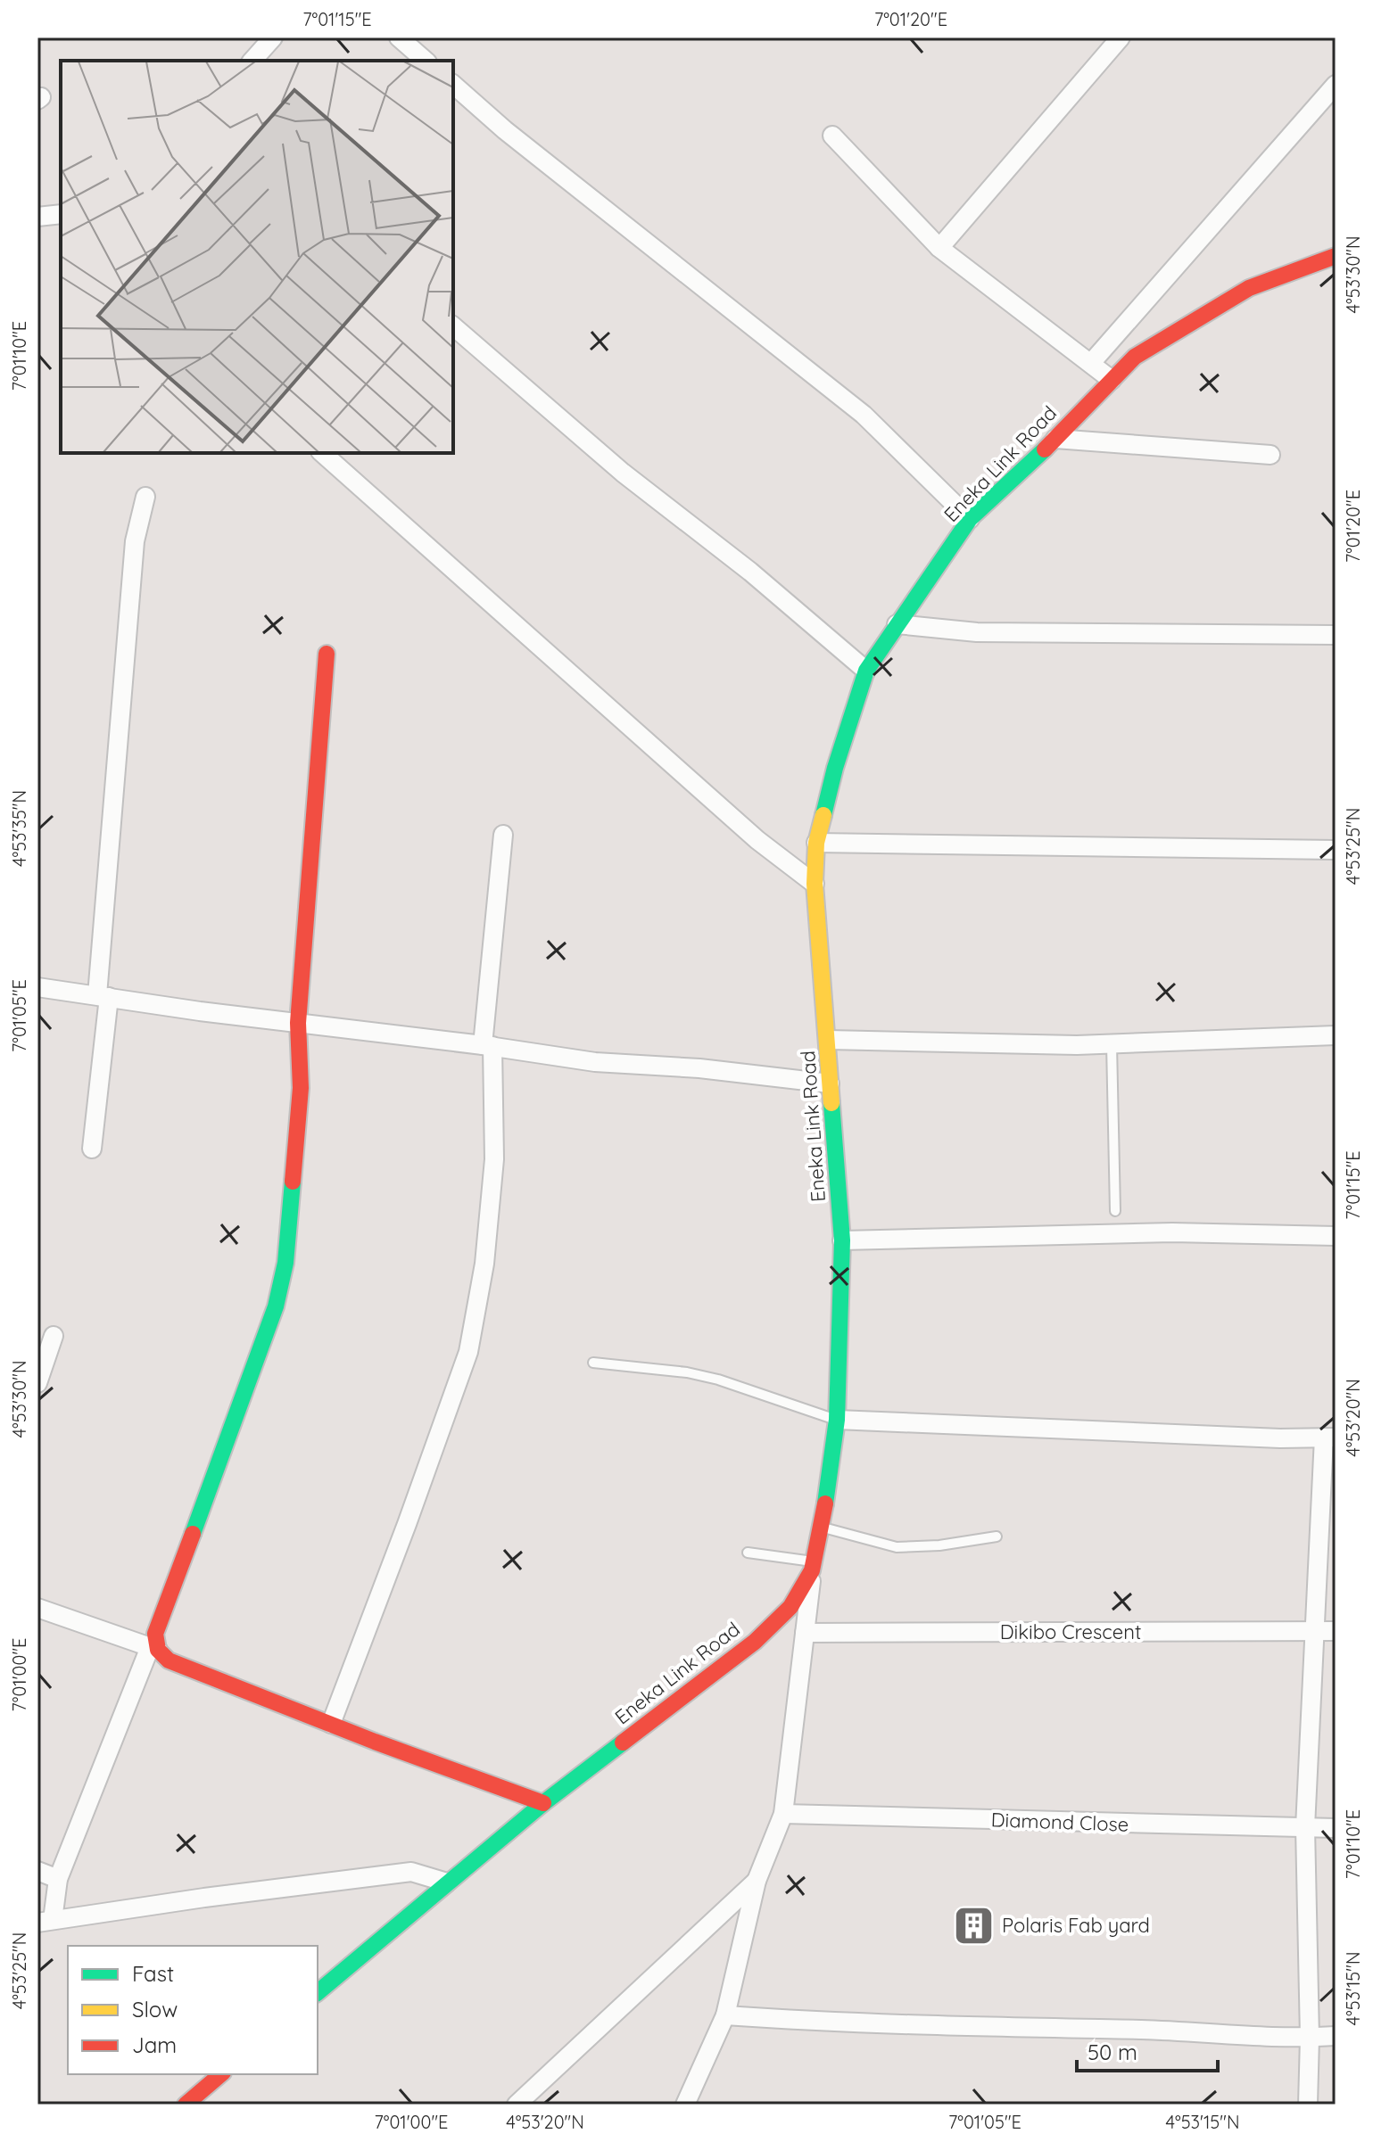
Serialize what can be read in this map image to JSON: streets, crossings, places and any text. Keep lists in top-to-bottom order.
{
  "streets": {
    "street": ["Eneka Link Road", "Dikibo Crescent", "Diamond Close"]
  },
  "places": {
    "building": ["Polaris Fab yard"]
  },
  "legend": ["Fast", "Slow", "Jam"],
  "scale_bar": "50 m",
  "coordinates": [
    "7°01'15\"E",
    "7°01'20\"E",
    "4°53'30\"N",
    "7°01'10\"E",
    "4°53'35\"N",
    "4°53'25\"N",
    "7°01'05\"E",
    "4°53'20\"N",
    "7°01'00\"E",
    "4°53'15\"N"
  ]
}
